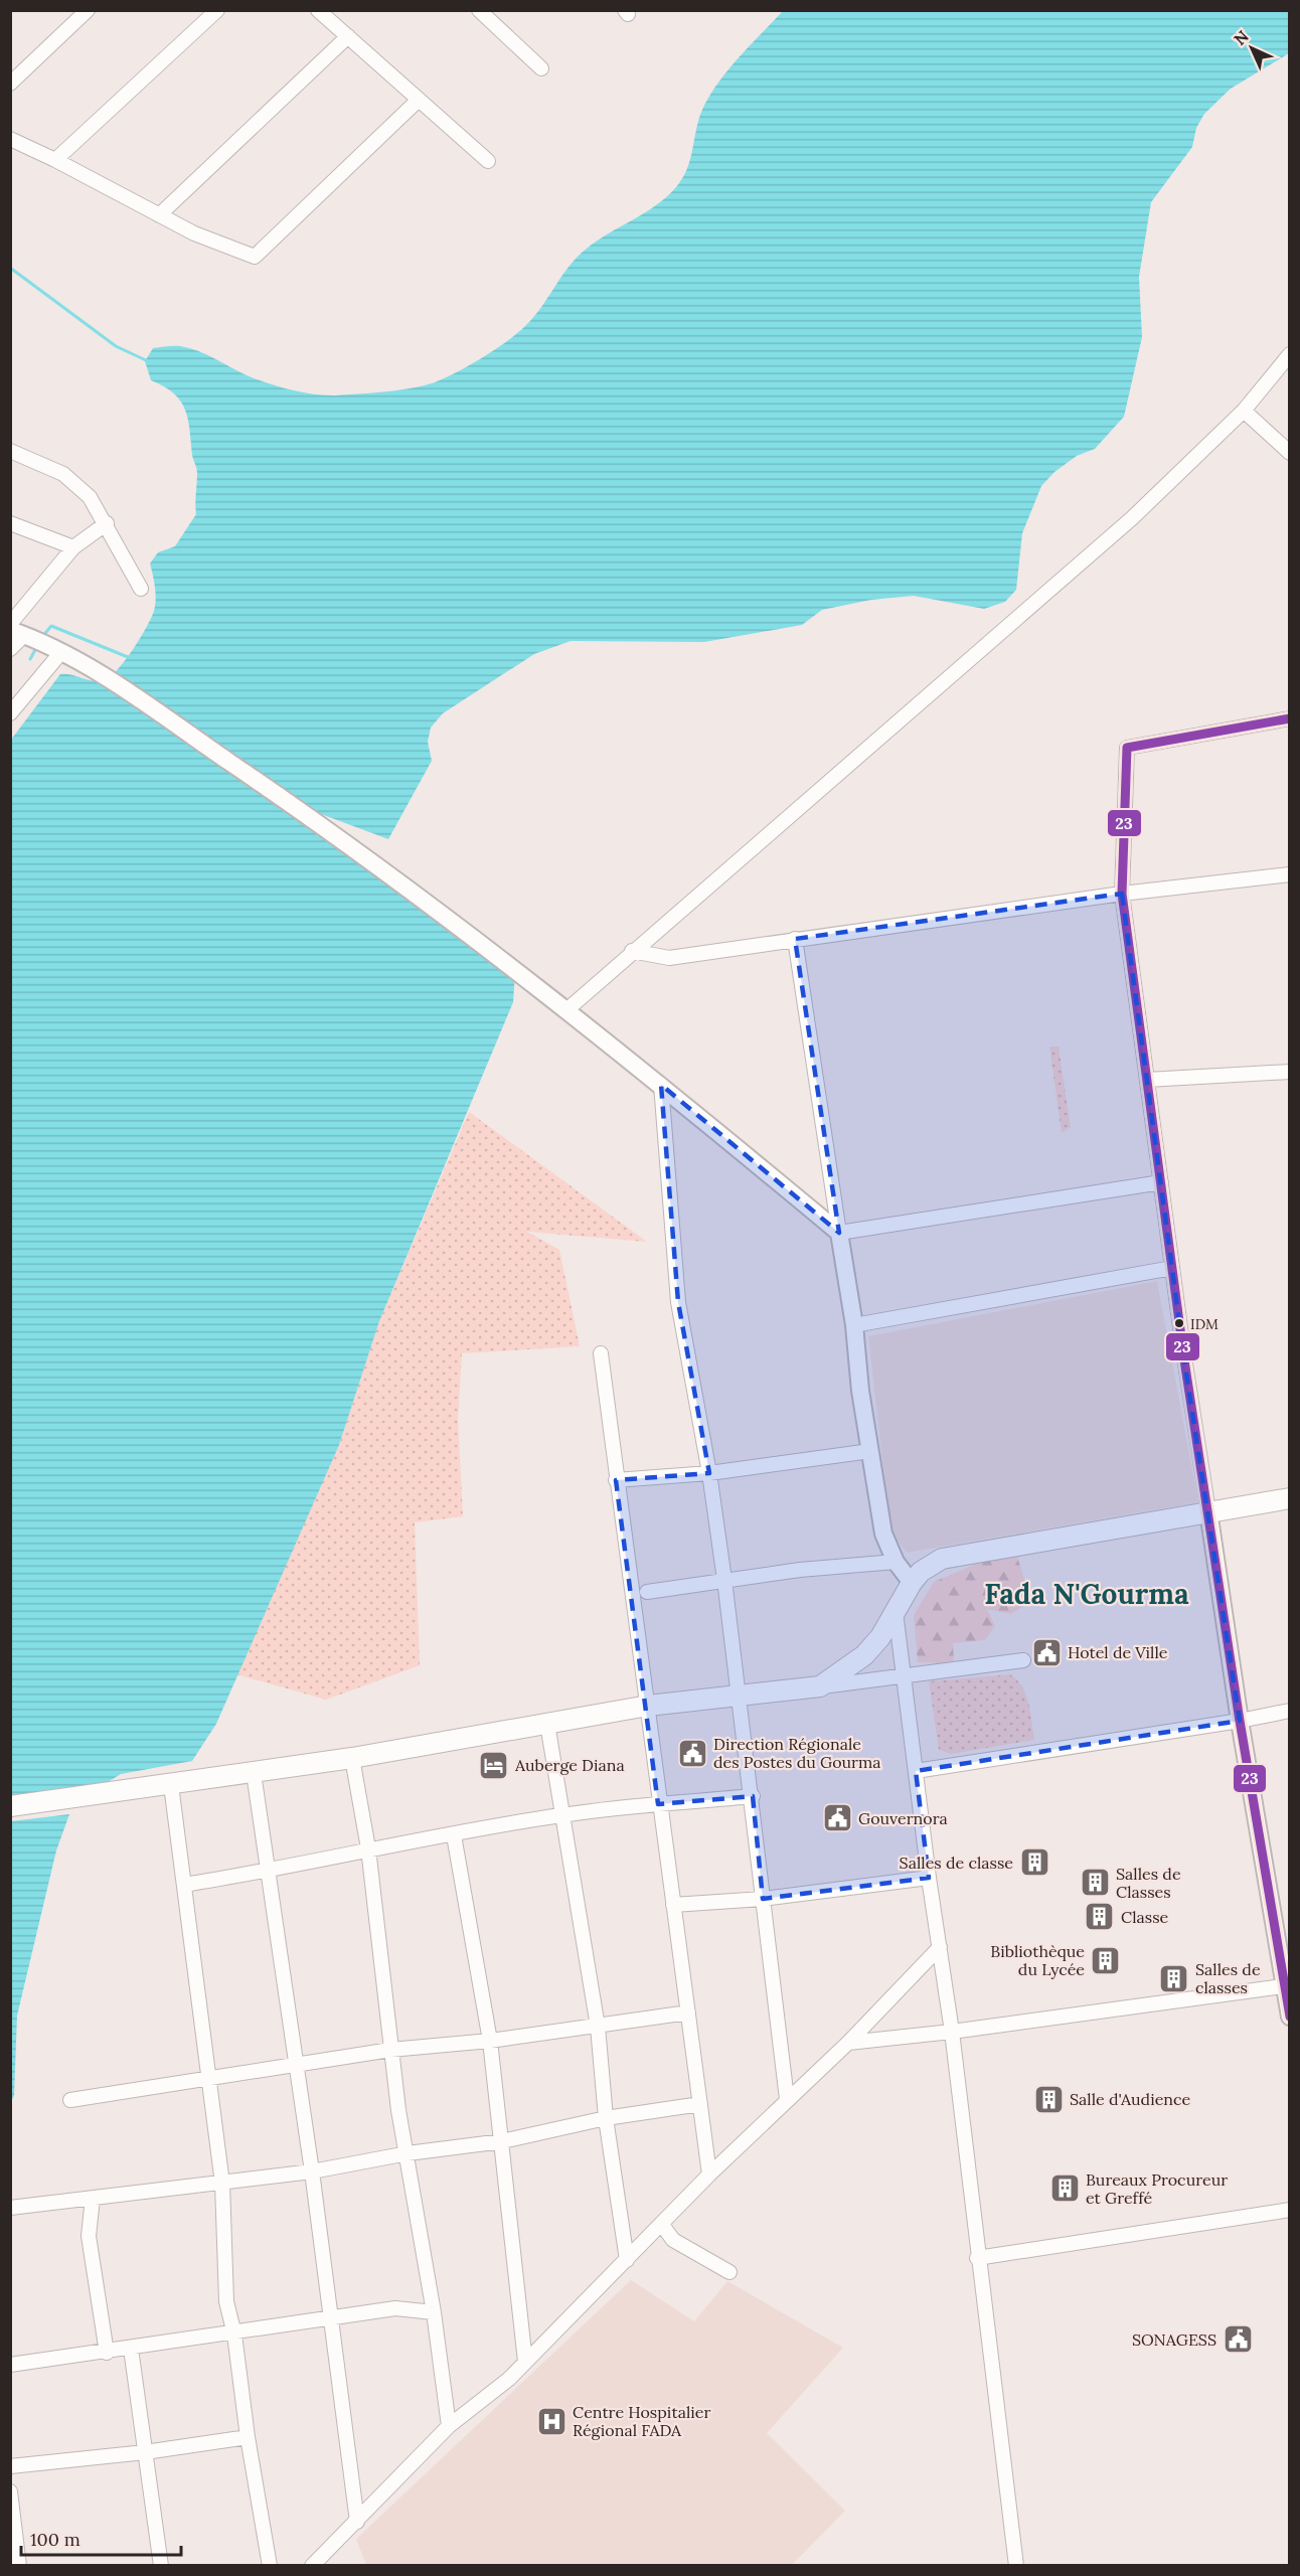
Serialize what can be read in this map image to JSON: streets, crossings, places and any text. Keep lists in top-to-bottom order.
{
  "districts": ["Fada N'Gourma"],
  "places": {
    "other": ["IDM"],
    "public building": [
      "Hotel de Ville",
      "Direction Régionale des Postes du Gourma",
      "Gouvernora",
      "SONAGESS"
    ],
    "hotel": ["Auberge Diana"],
    "building": [
      "Salles de classe",
      "Salles de Classes",
      "Classe",
      "Bibliothèque du Lycée",
      "Salles de classes",
      "Salle d'Audience",
      "Bureaux Procureur et Greffé"
    ],
    "hospital": ["Centre Hospitalier Régional FADA"]
  },
  "lines": ["transit line 23"],
  "scale_bar": "100 m",
  "north": "top left"
}
